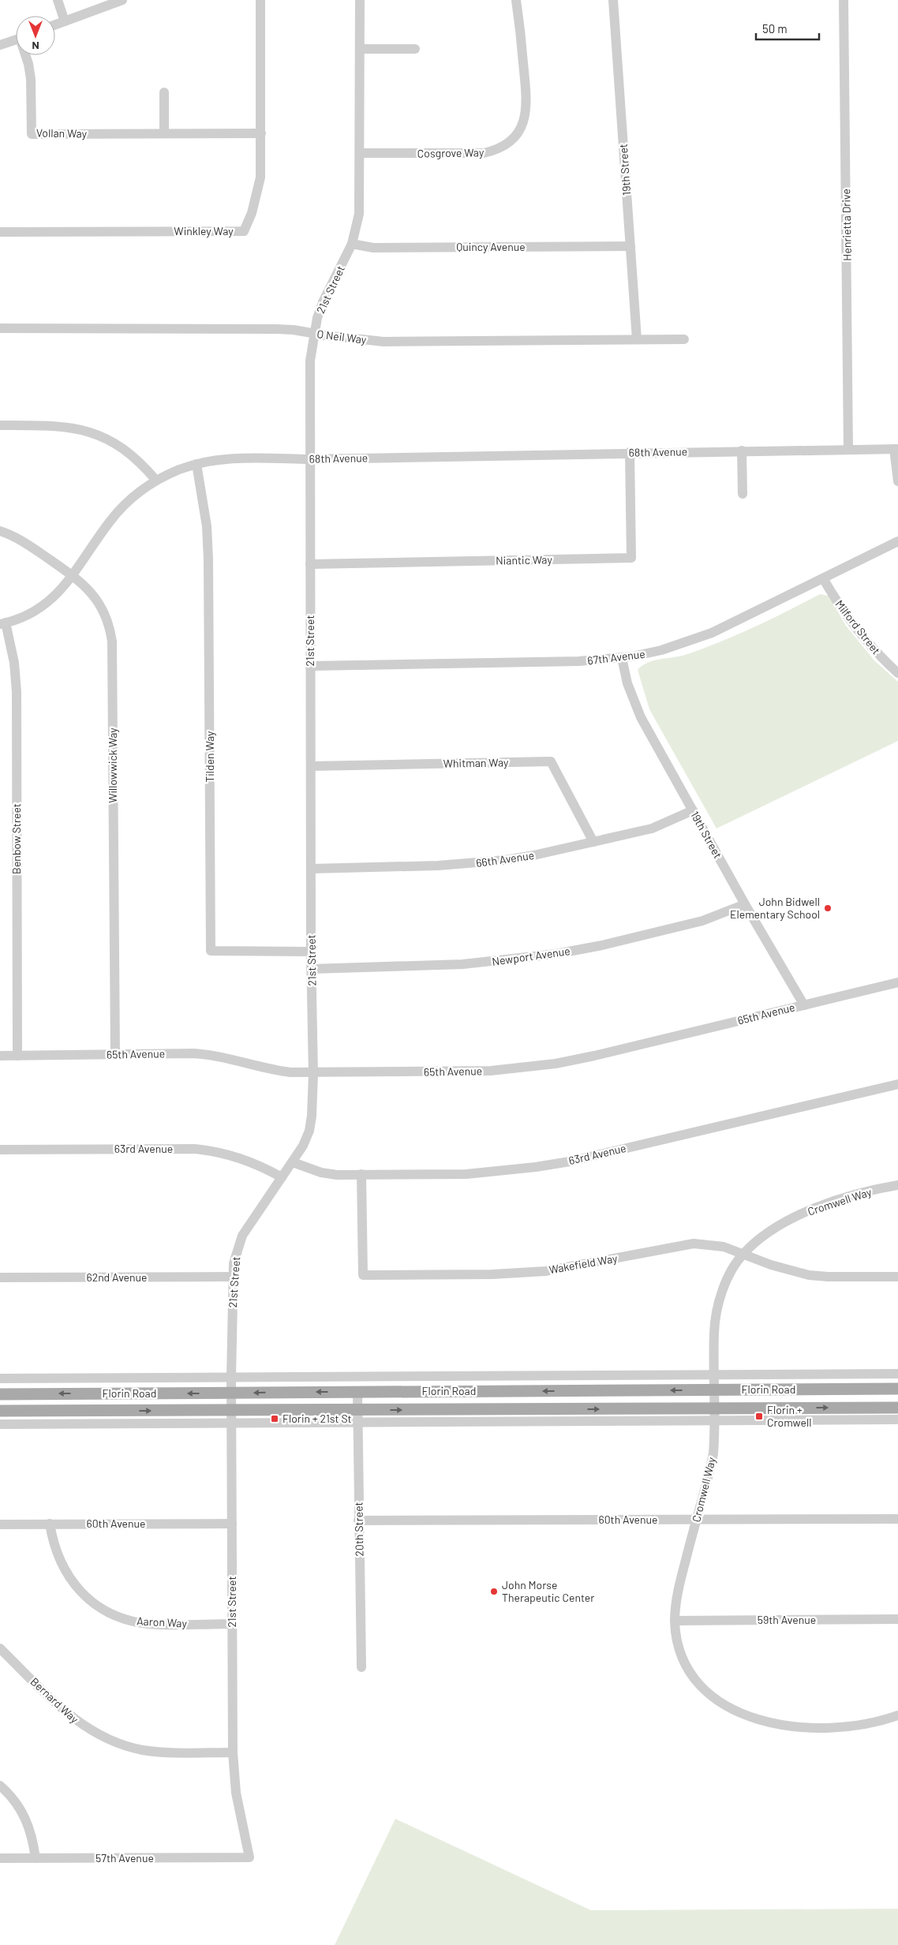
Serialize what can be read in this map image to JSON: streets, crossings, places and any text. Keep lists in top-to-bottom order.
{
  "streets": {
    "main road": ["Florin Road"],
    "street": [
      "Vollan Way",
      "Cosgrove Way",
      "19th Street",
      "Henrietta Drive",
      "Winkley Way",
      "Quincy Avenue",
      "21st Street",
      "O Neil Way",
      "68th Avenue",
      "Niantic Way",
      "Milford Street",
      "67th Avenue",
      "Tilden Way",
      "Whitman Way",
      "Willowwick Way",
      "Benbow Street",
      "66th Avenue",
      "Newport Avenue",
      "65th Avenue",
      "63rd Avenue",
      "Cromwell Way",
      "Wakefield Way",
      "62nd Avenue",
      "60th Avenue",
      "20th Street",
      "59th Avenue",
      "Aaron Way",
      "Bernard Way",
      "57th Avenue"
    ]
  },
  "crossings": [
    ["Vollan Way", "Winkley Way"],
    ["Cosgrove Way", "21st Street"],
    ["19th Street", "Quincy Avenue"],
    ["19th Street", "O Neil Way"],
    ["19th Street", "67th Avenue"],
    ["19th Street", "66th Avenue"],
    ["19th Street", "Newport Avenue"],
    ["19th Street", "65th Avenue"],
    ["Henrietta Drive", "68th Avenue"],
    ["Quincy Avenue", "21st Street"],
    ["21st Street", "O Neil Way"],
    ["21st Street", "68th Avenue"],
    ["21st Street", "Niantic Way"],
    ["21st Street", "67th Avenue"],
    ["21st Street", "Tilden Way"],
    ["21st Street", "Whitman Way"],
    ["21st Street", "66th Avenue"],
    ["21st Street", "Newport Avenue"],
    ["21st Street", "65th Avenue"],
    ["21st Street", "63rd Avenue"],
    ["21st Street", "62nd Avenue"],
    ["21st Street", "Florin Road"],
    ["21st Street", "60th Avenue"],
    ["21st Street", "Aaron Way"],
    ["21st Street", "Bernard Way"],
    ["21st Street", "57th Avenue"],
    ["68th Avenue", "Niantic Way"],
    ["68th Avenue", "Tilden Way"],
    ["68th Avenue", "Willowwick Way"],
    ["68th Avenue", "Benbow Street"],
    ["Milford Street", "67th Avenue"],
    ["Whitman Way", "66th Avenue"],
    ["Willowwick Way", "65th Avenue"],
    ["Benbow Street", "65th Avenue"],
    ["63rd Avenue", "Wakefield Way"],
    ["Cromwell Way", "Wakefield Way"],
    ["Cromwell Way", "Florin Road"],
    ["Cromwell Way", "60th Avenue"],
    ["Cromwell Way", "59th Avenue"],
    ["Florin Road", "20th Street"],
    ["60th Avenue", "20th Street"],
    ["60th Avenue", "Aaron Way"]
  ],
  "places": {
    "other": ["John Bidwell Elementary School", "John Morse Therapeutic Center"],
    "transit": ["Florin + Cromwell", "Florin + 21st St"]
  },
  "scale_bar": "50 m",
  "north": "bottom"
}
